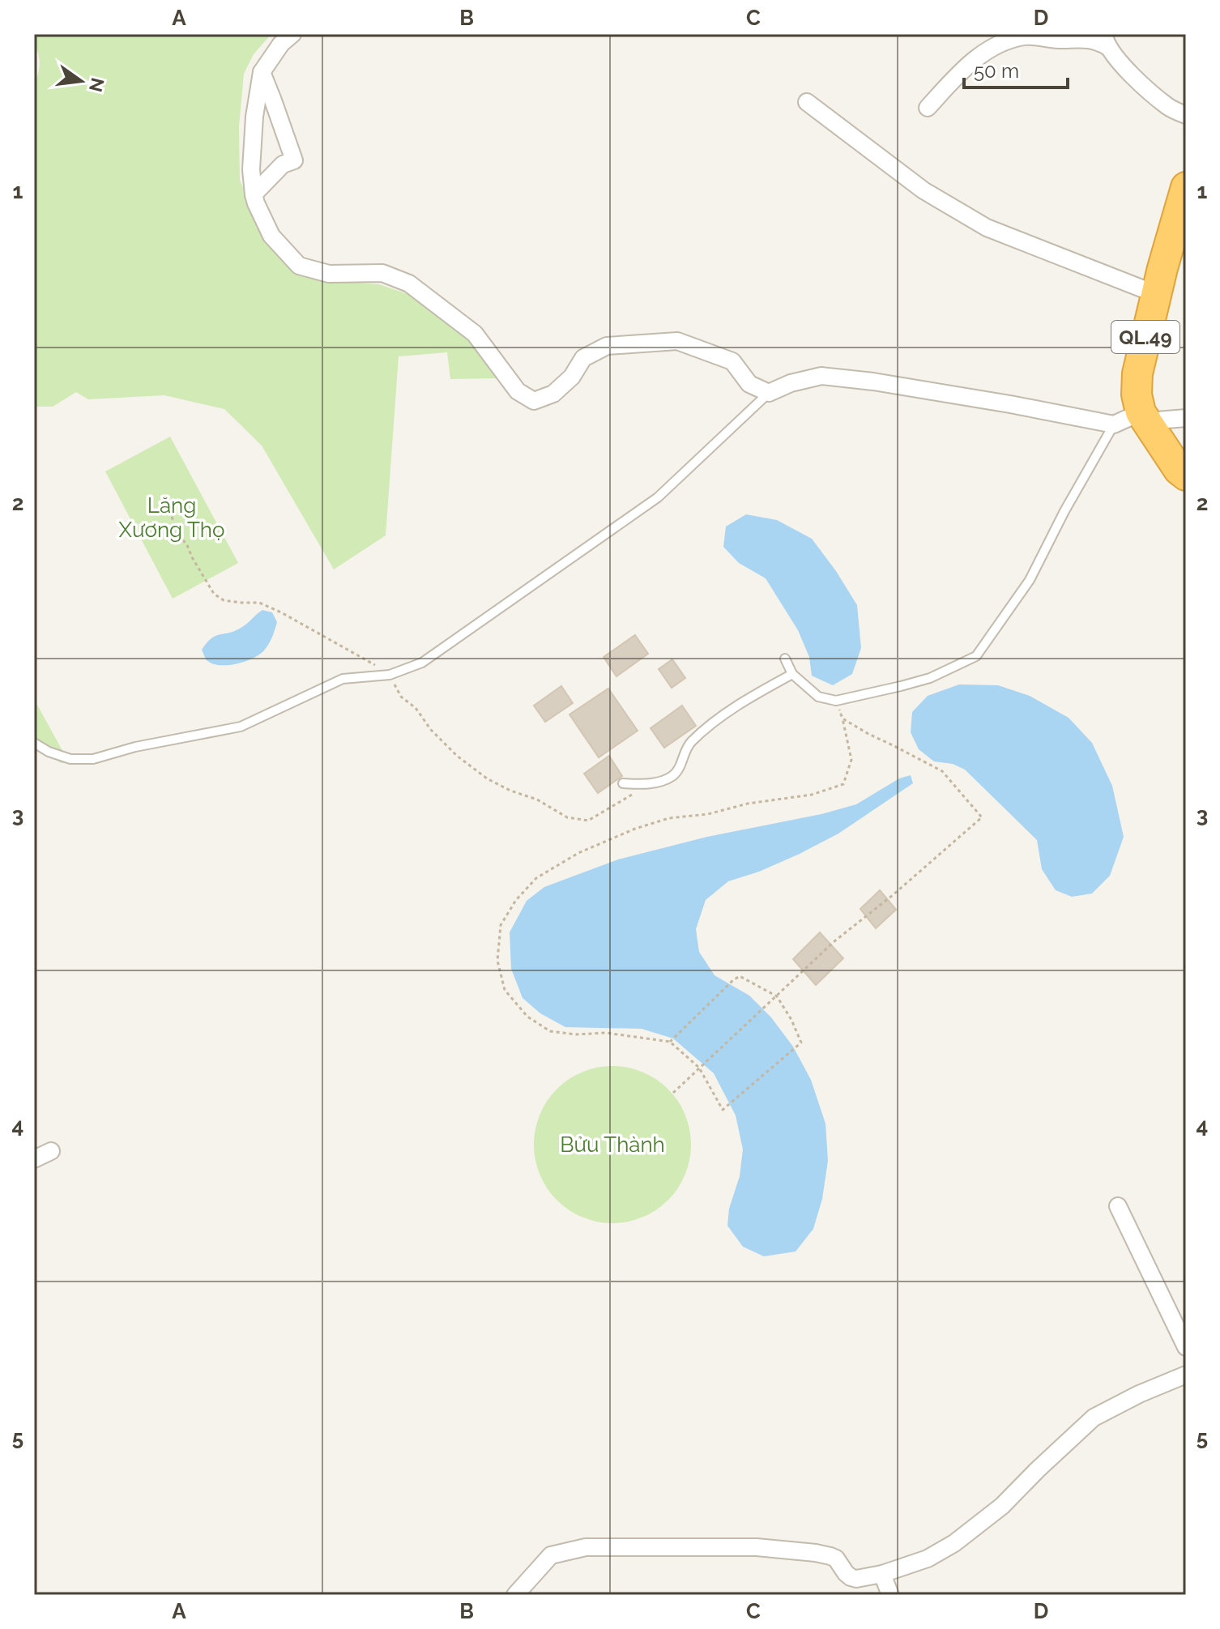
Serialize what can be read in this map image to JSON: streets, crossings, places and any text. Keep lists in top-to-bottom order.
{
  "streets": {
    "highway": ["QL.49"]
  },
  "parks": ["Lăng Xương Thọ", "Bửu Thành"],
  "scale_bar": "50 m",
  "north": "right",
  "grid": {
    "columns": [
      "A",
      "B",
      "C",
      "D"
    ],
    "rows": [
      "1",
      "2",
      "3",
      "4",
      "5"
    ]
  }
}
